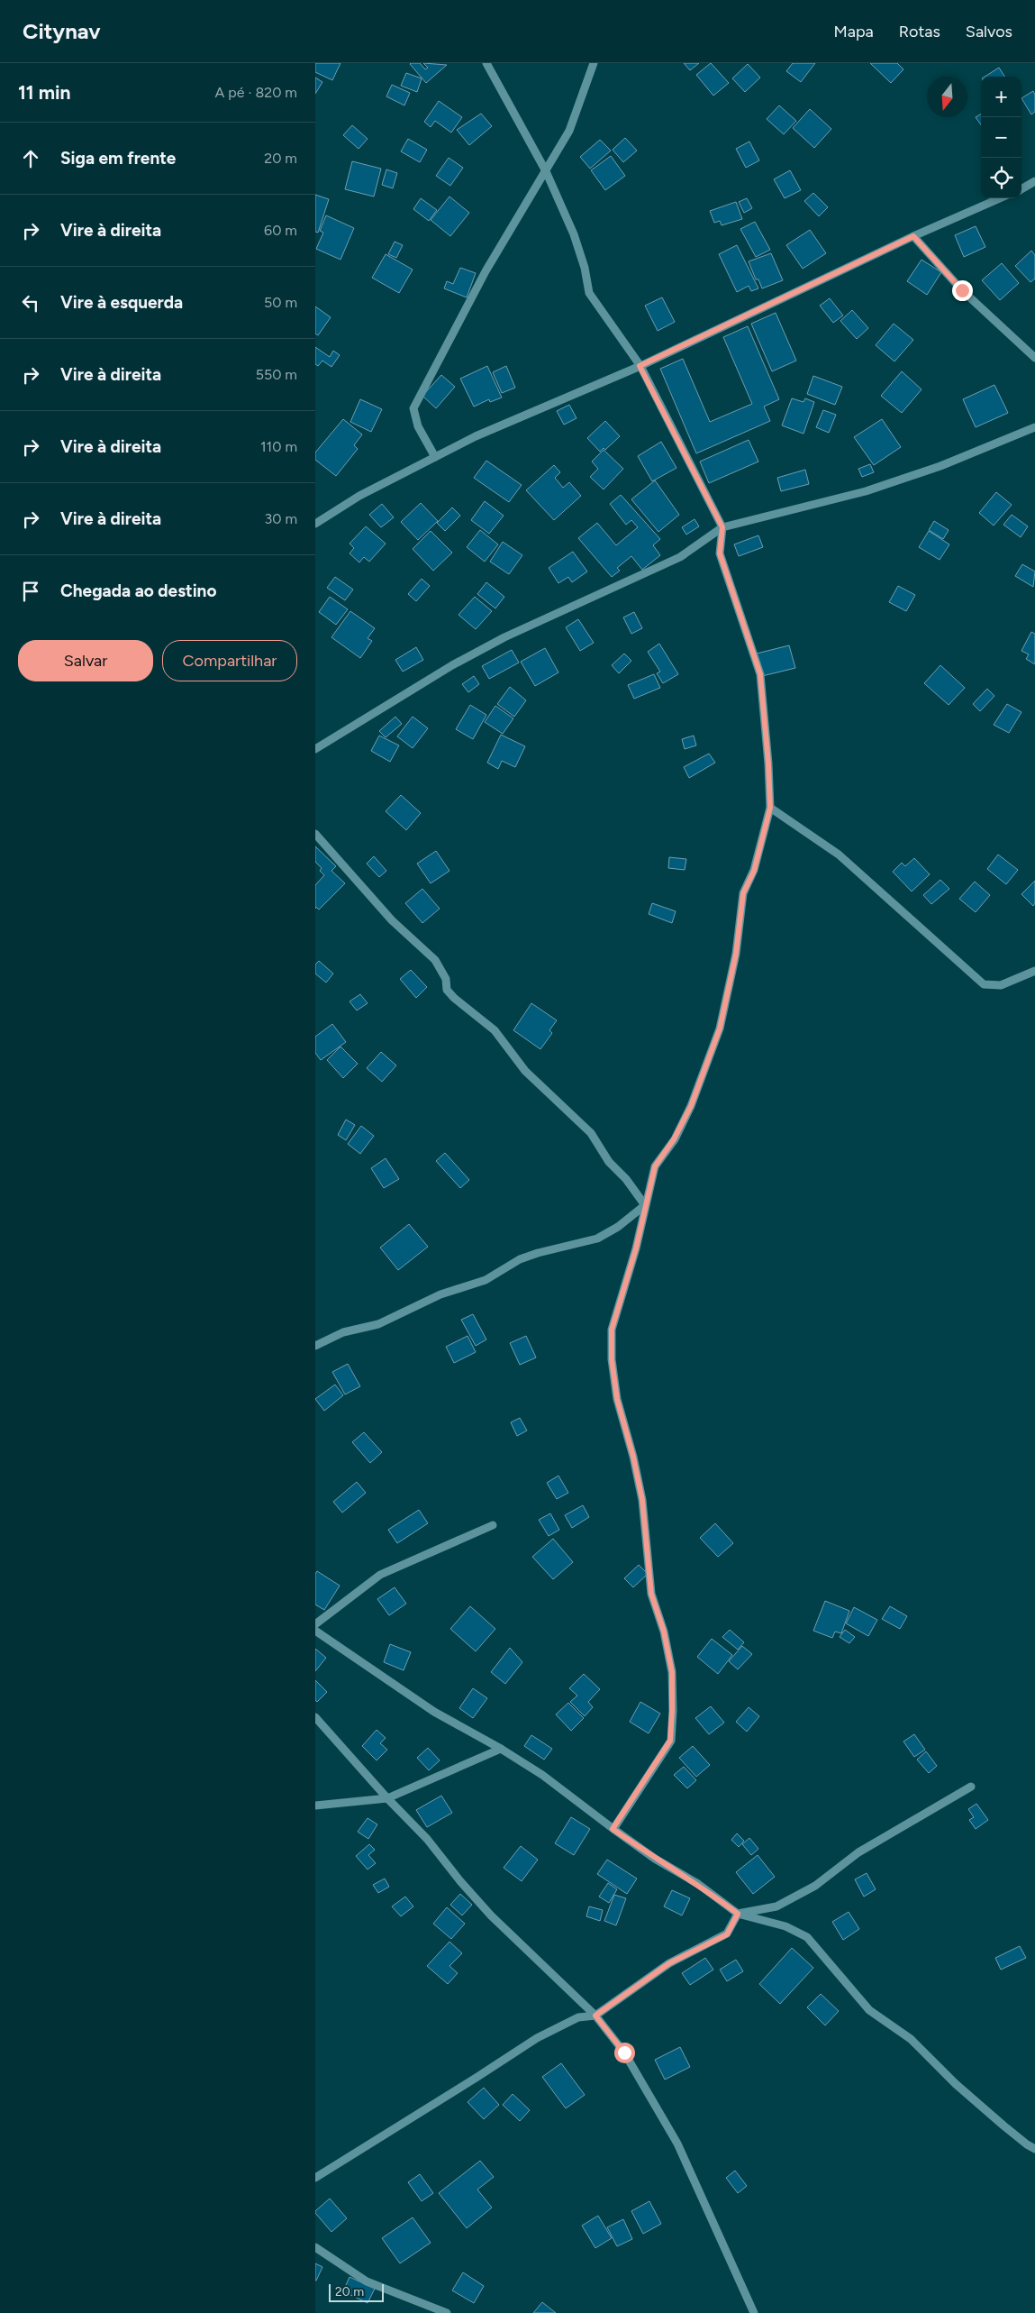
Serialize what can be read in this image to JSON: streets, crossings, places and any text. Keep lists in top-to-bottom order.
{
  "scale_bar": "20 m",
  "north": "bottom",
  "page": {
    "header": "Citynav",
    "nav": ["Mapa", "Rotas", "Salvos"],
    "heading": ["11 min", "A pé · 820 m"],
    "map_buttons": ["+", "−"],
    "list": [
      ["Siga em frente", "20 m"],
      ["Vire à direita", "60 m"],
      ["Vire à esquerda", "50 m"],
      ["Vire à direita", "550 m"],
      ["Vire à direita", "110 m"],
      ["Vire à direita", "30 m"],
      "Chegada ao destino"
    ],
    "buttons": ["Salvar", "Compartilhar"],
    "scale": "20 m"
  }
}
